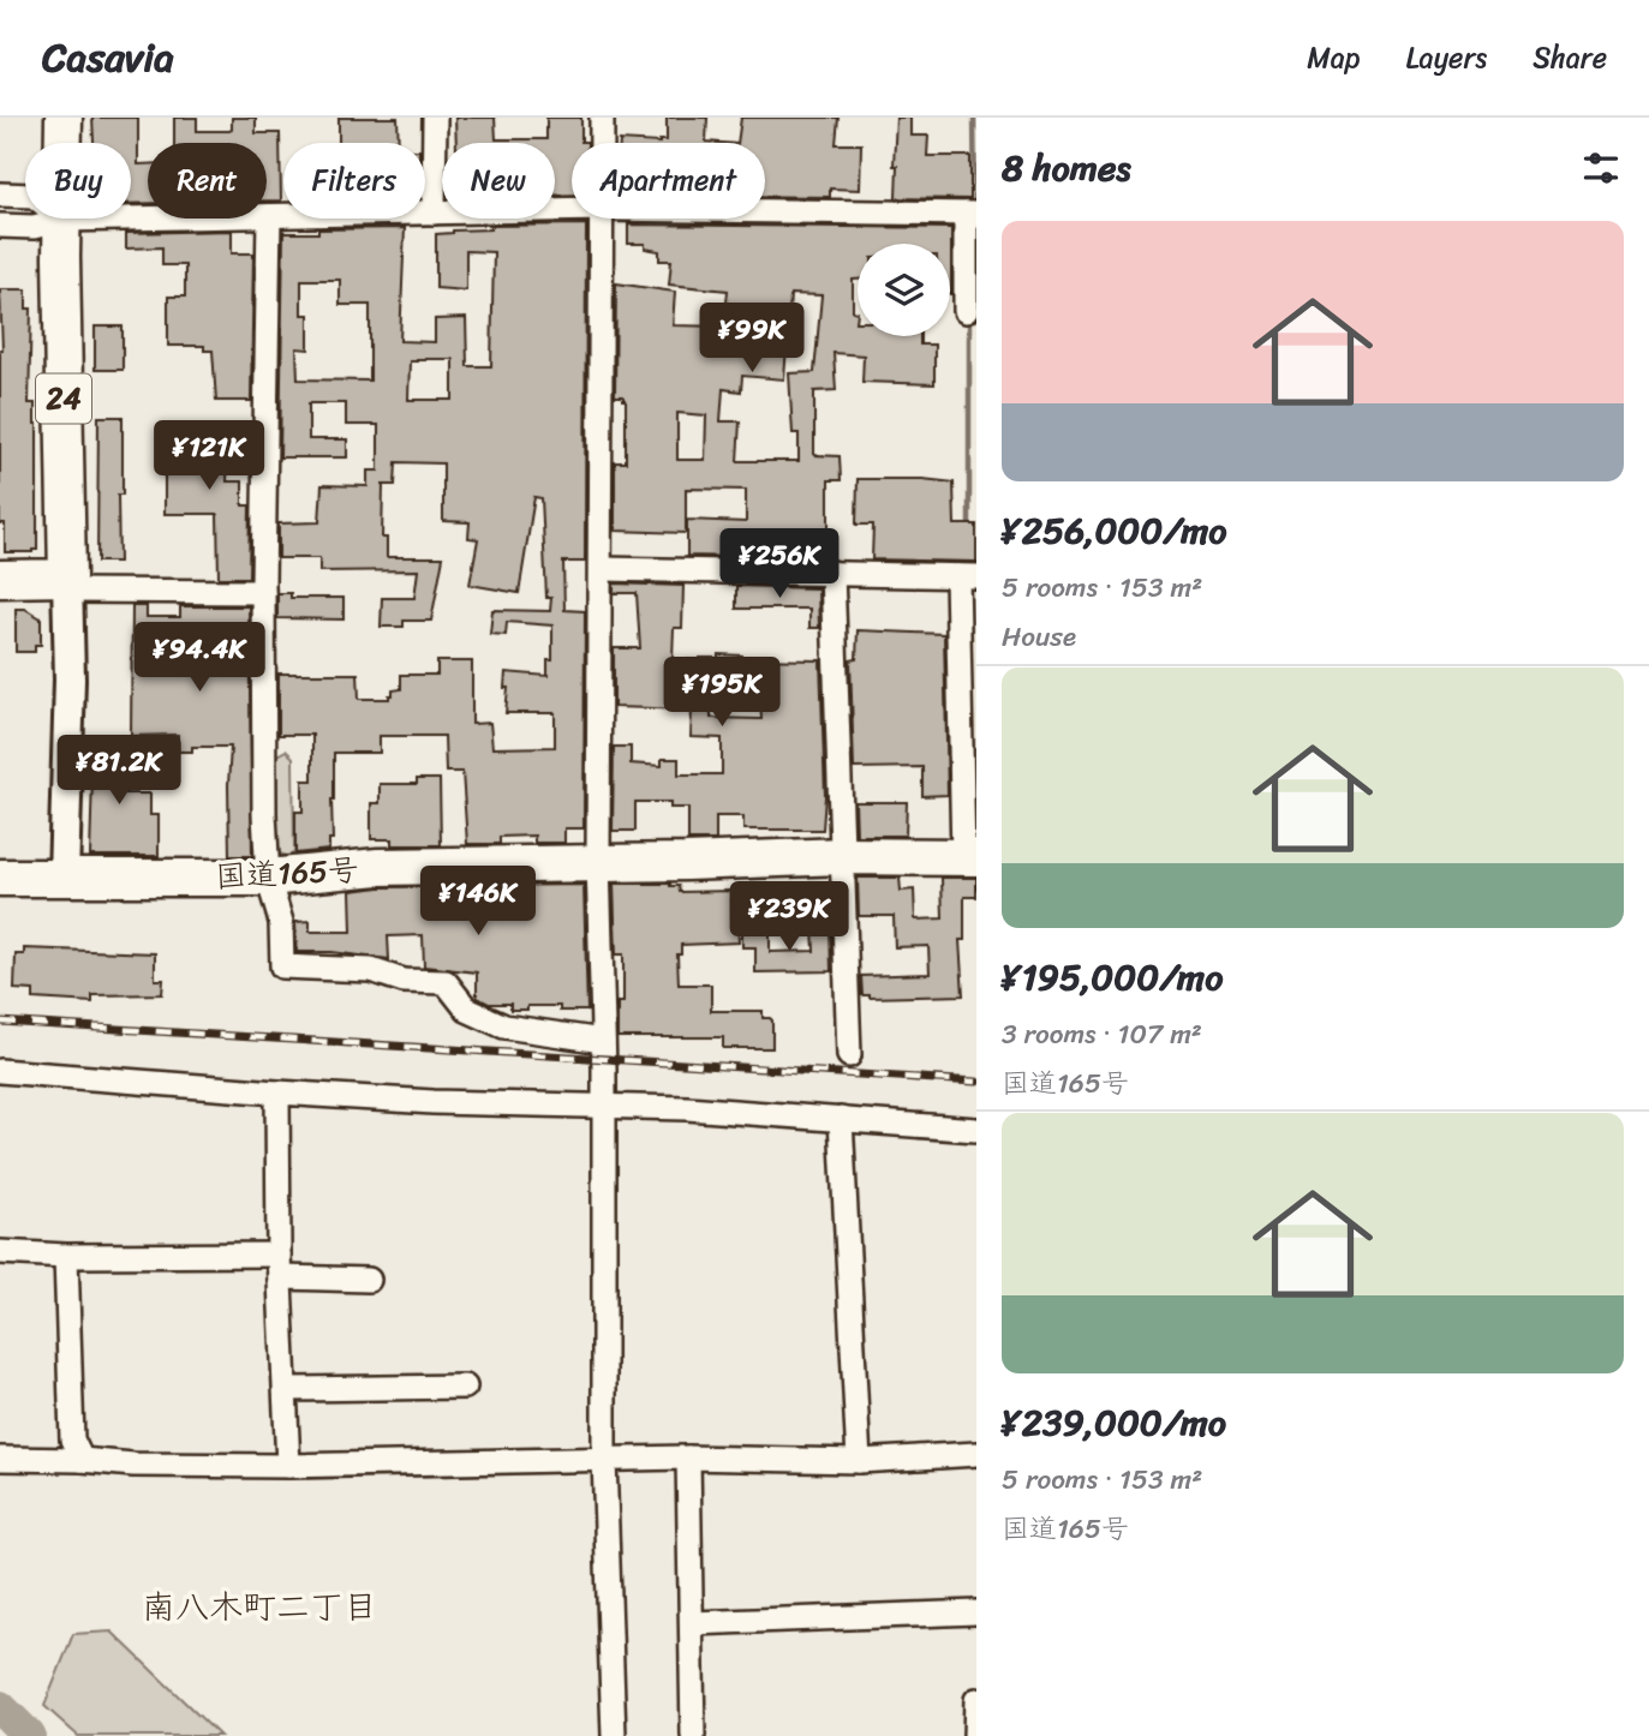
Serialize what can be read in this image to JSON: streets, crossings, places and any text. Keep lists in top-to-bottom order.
{
  "streets": {
    "highway": ["24", "国道165号"]
  },
  "districts": ["南八木町二丁目"],
  "page": {
    "header": "Casavia",
    "nav": ["Map", "Layers", "Share"],
    "heading": "8 homes",
    "chip": [
      "Buy",
      "Rent",
      "Filters",
      "New",
      "Apartment"
    ],
    "list": [
      {
        "name": "¥256,000/mo",
        "note": "5 rooms · 153 m² · House"
      },
      {
        "name": "¥195,000/mo",
        "note": "3 rooms · 107 m² · 国道165号"
      },
      {
        "name": "¥239,000/mo",
        "note": "5 rooms · 153 m² · 国道165号"
      }
    ],
    "price": [
      "¥99K",
      "¥121K",
      "¥256K",
      "¥94.4K",
      "¥195K",
      "¥81.2K",
      "¥146K",
      "¥239K"
    ]
  }
}
